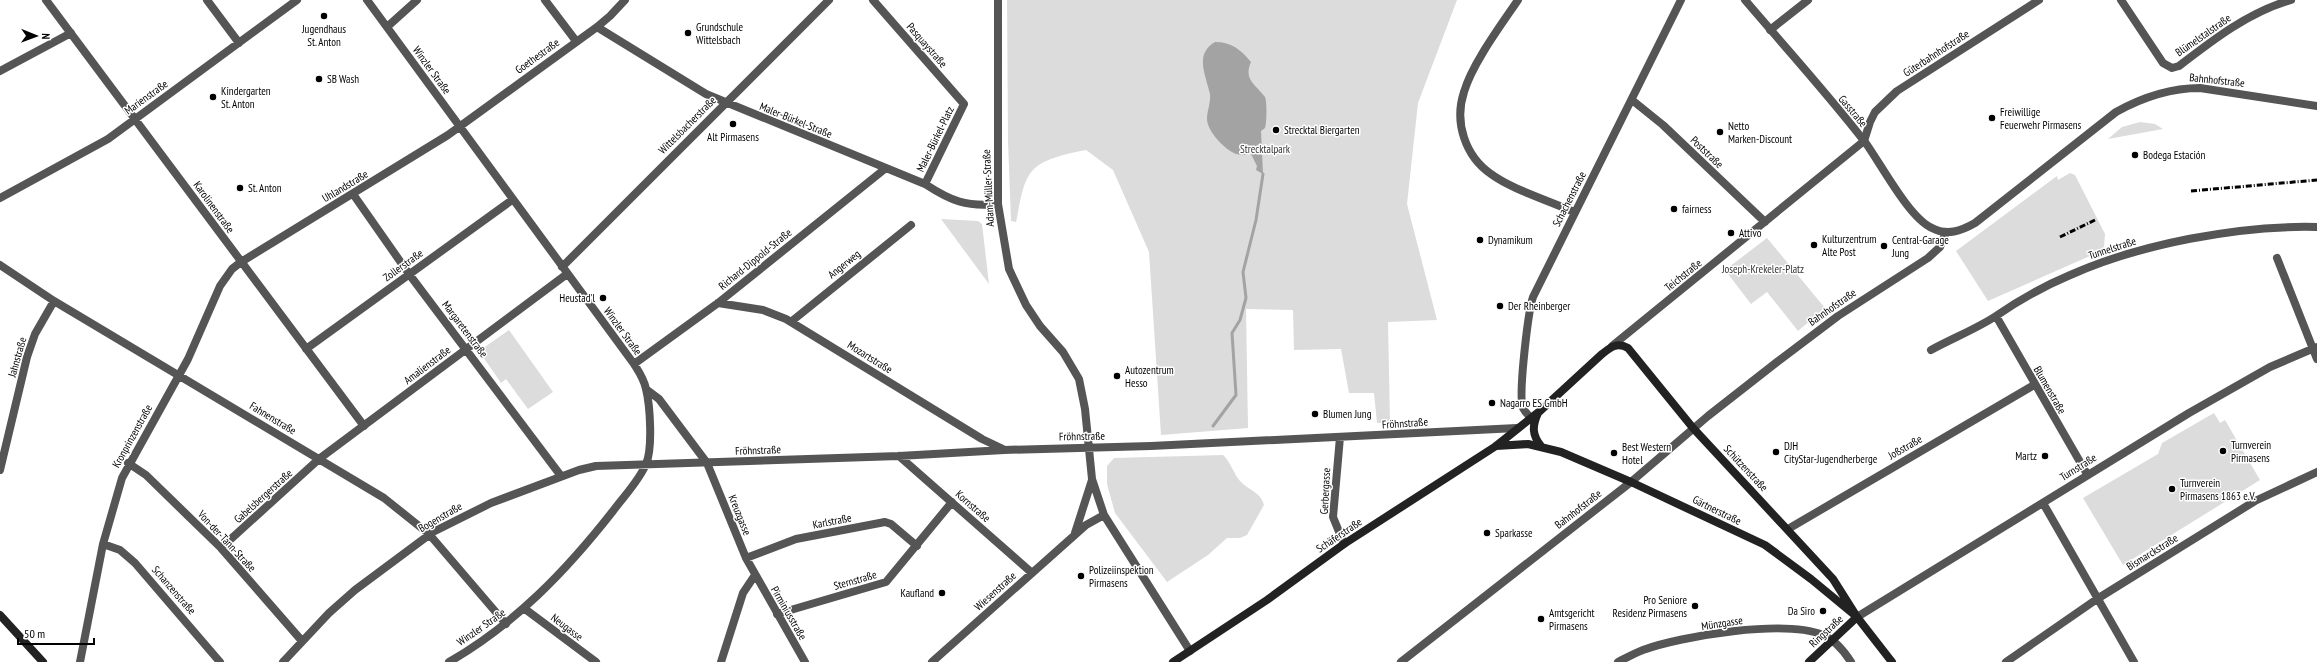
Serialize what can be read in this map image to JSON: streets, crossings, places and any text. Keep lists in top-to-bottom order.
{
  "streets": {
    "main road": [
      "Teichstraße",
      "Schützenstraße",
      "Gärtnerstraße",
      "Schäferstraße",
      "Ringstraße"
    ],
    "street": [
      "Blümelstalstraße",
      "Pasquaystraße",
      "Güterbahnhofstraße",
      "Goethestraße",
      "Winzler Straße",
      "Bahnhofstraße",
      "Marienstraße",
      "Gasstraße",
      "Maler-Bürkel-Straße",
      "Wittelsbacherstraße",
      "Maler-Bürkel-Platz",
      "Poststraße",
      "Uhlandstraße",
      "Adam-Müller-Straße",
      "Schachenstraße",
      "Karolinenstraße",
      "Tunnelstraße",
      "Richard-Dippold-Straße",
      "Angerweg",
      "Zollerstraße",
      "Margaretenstraße",
      "Jahnstraße",
      "Mozartstraße",
      "Amalienstraße",
      "Blumenstraße",
      "Fahnenstraße",
      "Fröhnstraße",
      "Kronprinzenstraße",
      "Joßstraße",
      "Turnstraße",
      "Gerbergasse",
      "Gabelsbergerstraße",
      "Kornstraße",
      "Kreuzgasse",
      "Bogenstraße",
      "Karlstraße",
      "Von-der-Tann-Straße",
      "Bismarckstraße",
      "Sternstraße",
      "Schanzenstraße",
      "Wiesenstraße",
      "Pirminiusstraße",
      "Münzgasse",
      "Neugasse"
    ]
  },
  "crossings": [
    ["Pasquaystraße", "Maler-Bürkel-Platz"],
    ["Güterbahnhofstraße", "Gasstraße"],
    ["Güterbahnhofstraße", "Teichstraße"],
    ["Goethestraße", "Winzler Straße"],
    ["Goethestraße", "Maler-Bürkel-Straße"],
    ["Goethestraße", "Uhlandstraße"],
    ["Winzler Straße", "Wittelsbacherstraße"],
    ["Winzler Straße", "Uhlandstraße"],
    ["Winzler Straße", "Richard-Dippold-Straße"],
    ["Winzler Straße", "Zollerstraße"],
    ["Winzler Straße", "Amalienstraße"],
    ["Winzler Straße", "Fahnenstraße"],
    ["Winzler Straße", "Fröhnstraße"],
    ["Winzler Straße", "Kreuzgasse"],
    ["Winzler Straße", "Bogenstraße"],
    ["Winzler Straße", "Neugasse"],
    ["Bahnhofstraße", "Gasstraße"],
    ["Bahnhofstraße", "Schützenstraße"],
    ["Bahnhofstraße", "Gärtnerstraße"],
    ["Marienstraße", "Karolinenstraße"],
    ["Gasstraße", "Teichstraße"],
    ["Maler-Bürkel-Straße", "Wittelsbacherstraße"],
    ["Maler-Bürkel-Straße", "Maler-Bürkel-Platz"],
    ["Maler-Bürkel-Straße", "Adam-Müller-Straße"],
    ["Maler-Bürkel-Straße", "Richard-Dippold-Straße"],
    ["Wittelsbacherstraße", "Amalienstraße"],
    ["Poststraße", "Schachenstraße"],
    ["Poststraße", "Teichstraße"],
    ["Uhlandstraße", "Karolinenstraße"],
    ["Uhlandstraße", "Margaretenstraße"],
    ["Uhlandstraße", "Kronprinzenstraße"],
    ["Adam-Müller-Straße", "Fröhnstraße"],
    ["Schachenstraße", "Teichstraße"],
    ["Karolinenstraße", "Zollerstraße"],
    ["Karolinenstraße", "Amalienstraße"],
    ["Karolinenstraße", "Kronprinzenstraße"],
    ["Tunnelstraße", "Blumenstraße"],
    ["Richard-Dippold-Straße", "Mozartstraße"],
    ["Angerweg", "Mozartstraße"],
    ["Zollerstraße", "Margaretenstraße"],
    ["Teichstraße", "Fröhnstraße"],
    ["Teichstraße", "Schützenstraße"],
    ["Teichstraße", "Schäferstraße"],
    ["Margaretenstraße", "Amalienstraße"],
    ["Margaretenstraße", "Bogenstraße"],
    ["Jahnstraße", "Fahnenstraße"],
    ["Mozartstraße", "Fröhnstraße"],
    ["Amalienstraße", "Fahnenstraße"],
    ["Amalienstraße", "Gabelsbergerstraße"],
    ["Blumenstraße", "Joßstraße"],
    ["Blumenstraße", "Turnstraße"],
    ["Fahnenstraße", "Kronprinzenstraße"],
    ["Fahnenstraße", "Gabelsbergerstraße"],
    ["Fahnenstraße", "Bogenstraße"],
    ["Fröhnstraße", "Gerbergasse"],
    ["Fröhnstraße", "Kornstraße"],
    ["Fröhnstraße", "Kreuzgasse"],
    ["Fröhnstraße", "Bogenstraße"],
    ["Fröhnstraße", "Schäferstraße"],
    ["Kronprinzenstraße", "Von-der-Tann-Straße"],
    ["Kronprinzenstraße", "Schanzenstraße"],
    ["Joßstraße", "Schützenstraße"],
    ["Turnstraße", "Schützenstraße"],
    ["Turnstraße", "Gärtnerstraße"],
    ["Turnstraße", "Ringstraße"],
    ["Schützenstraße", "Gärtnerstraße"],
    ["Schützenstraße", "Ringstraße"],
    ["Gerbergasse", "Schäferstraße"],
    ["Gabelsbergerstraße", "Von-der-Tann-Straße"],
    ["Kornstraße", "Sternstraße"],
    ["Kornstraße", "Wiesenstraße"],
    ["Gärtnerstraße", "Schäferstraße"],
    ["Gärtnerstraße", "Ringstraße"],
    ["Kreuzgasse", "Karlstraße"],
    ["Kreuzgasse", "Pirminiusstraße"],
    ["Bogenstraße", "Von-der-Tann-Straße"],
    ["Karlstraße", "Sternstraße"],
    ["Sternstraße", "Pirminiusstraße"],
    ["Münzgasse", "Ringstraße"]
  ],
  "parks": ["Strecktalpark", "Joseph-Krekeler-Platz"],
  "places": [
    "Jugendhaus St. Anton",
    "Grundschule Wittelsbach",
    "SB Wash",
    "Kindergarten St. Anton",
    "Freiwillige Feuerwehr Pirmasens",
    "Alt Pirmasens",
    "Strecktal Biergarten",
    "Netto Marken-Discount",
    "Bodega Estación",
    "St. Anton",
    "fairness",
    "Attivo",
    "Dynamikum",
    "Kulturzentrum Alte Post",
    "Central-Garage Jung",
    "Heustad'l",
    "Der Rheinberger",
    "Autozentrum Hesso",
    "Nagarro ES GmbH",
    "Blumen Jung",
    "Turnverein Pirmasens",
    "DJH CityStar-Jugendherberge",
    "Best Western Hotel",
    "Martz",
    "Turnverein Pirmasens 1863 e.V.",
    "Sparkasse",
    "Polizeiinspektion Pirmasens",
    "Kaufland",
    "Pro Seniore Residenz Pirmasens",
    "Da Siro",
    "Amtsgericht Pirmasens"
  ],
  "scale_bar": "50 m",
  "north": "right"
}
